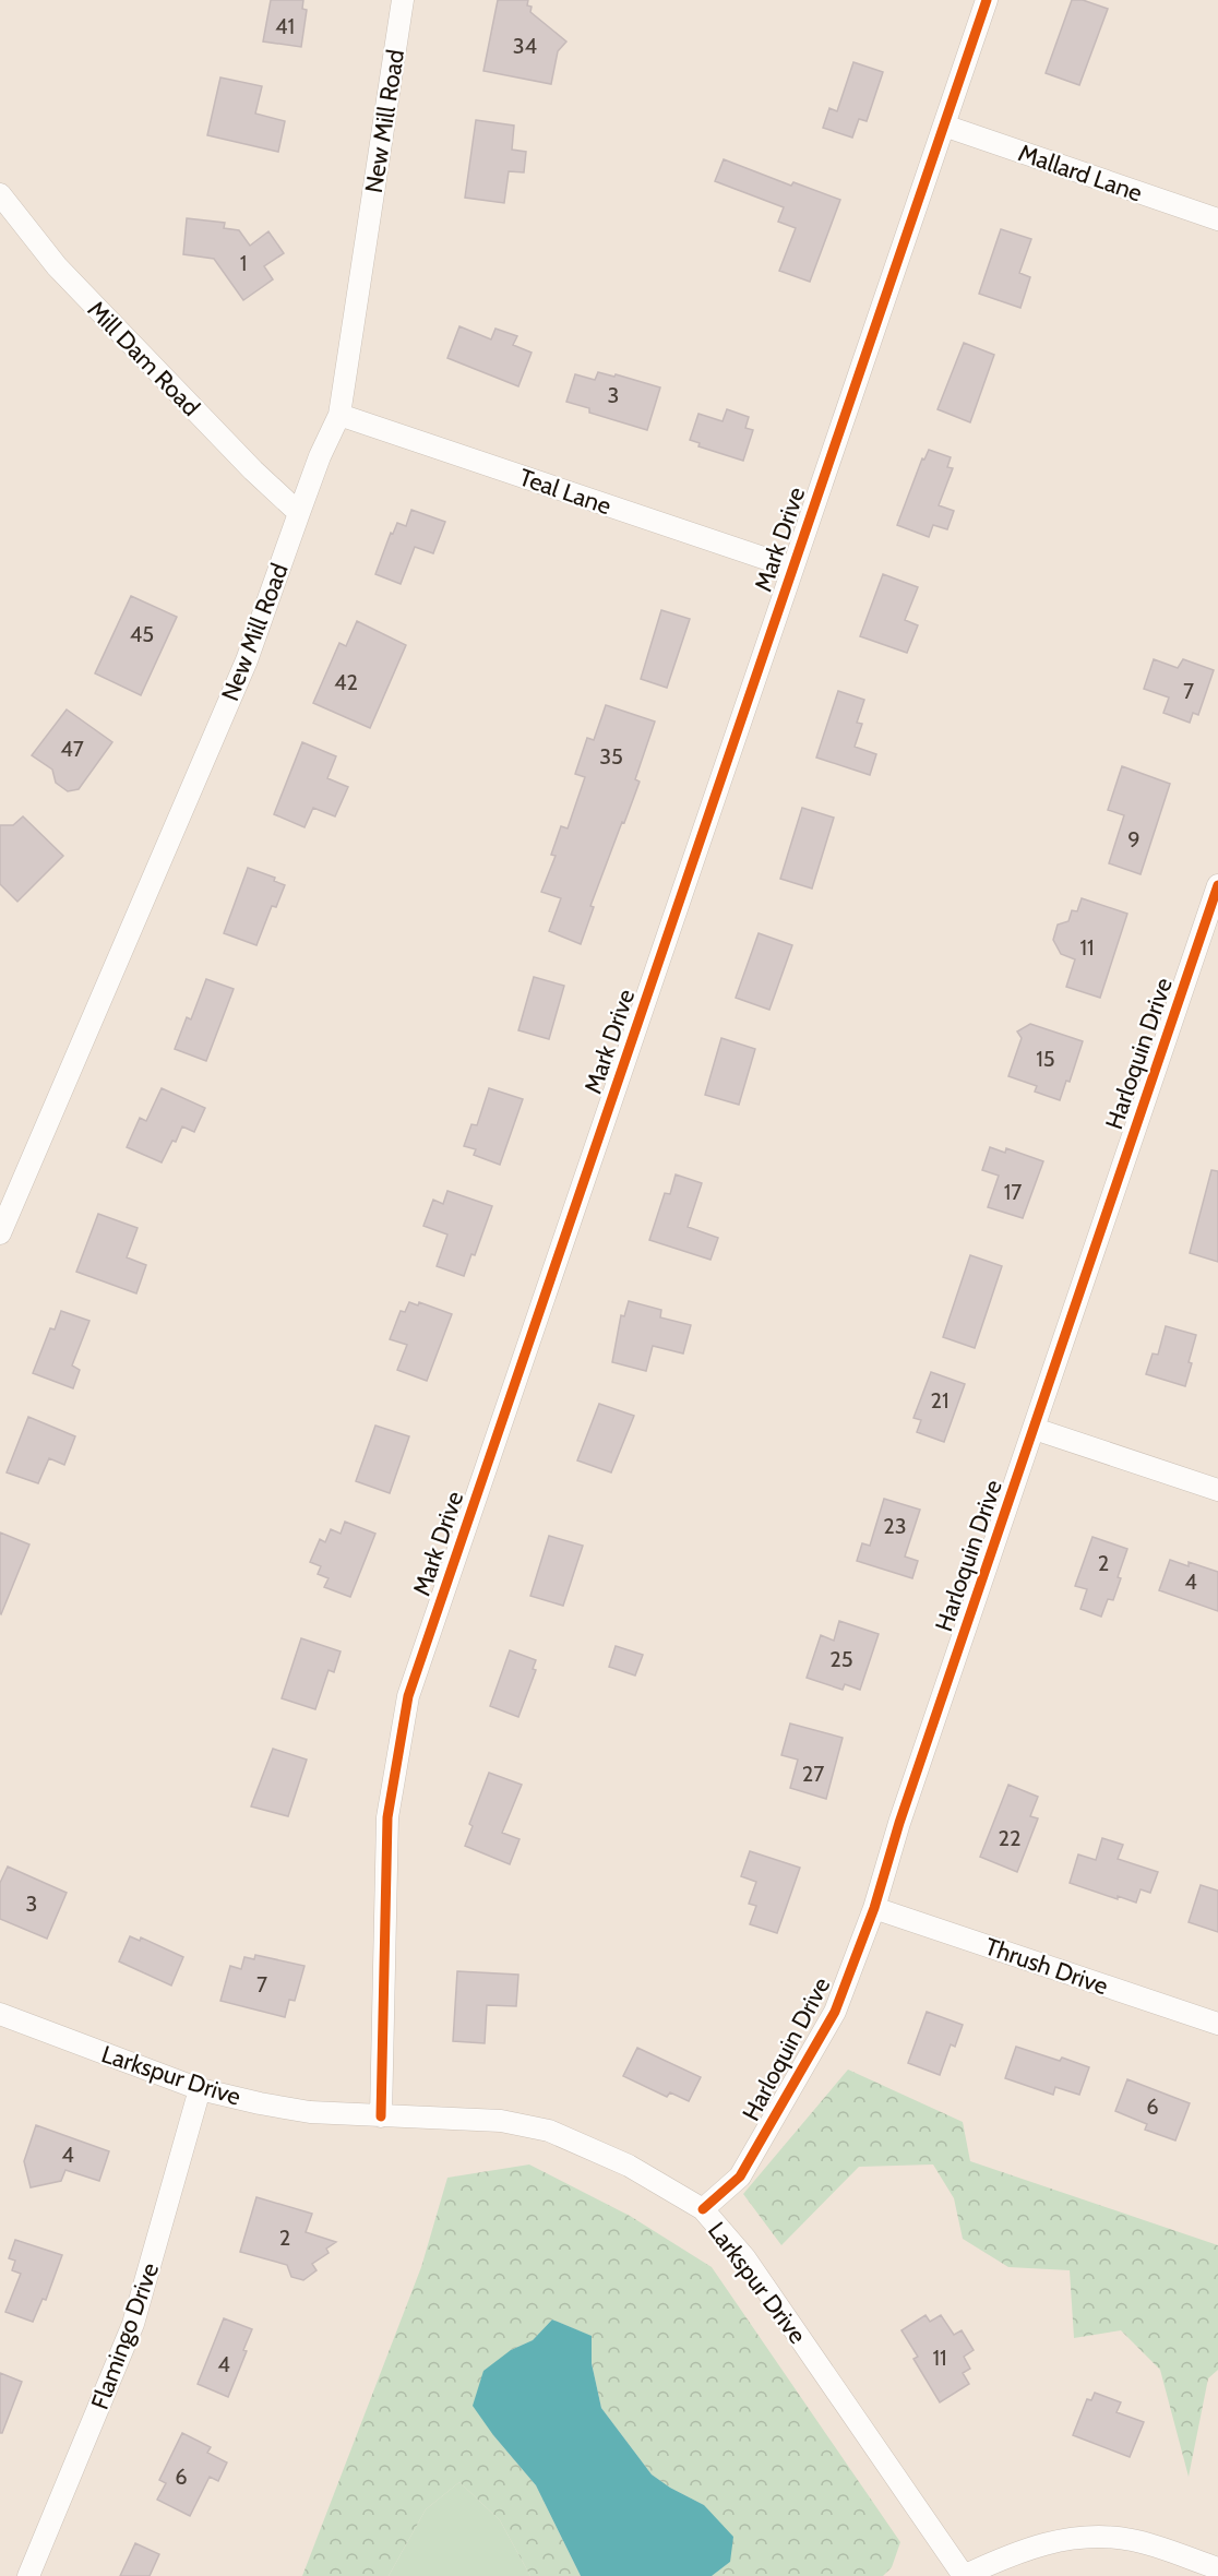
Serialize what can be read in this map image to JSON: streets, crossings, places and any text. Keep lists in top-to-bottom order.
{
  "streets": {
    "street": [
      "New Mill Road",
      "Mallard Lane",
      "Mill Dam Road",
      "Teal Lane",
      "Mark Drive",
      "Harloquin Drive",
      "Thrush Drive",
      "Larkspur Drive",
      "Flamingo Drive"
    ]
  },
  "crossings": [
    ["New Mill Road", "Mill Dam Road"],
    ["New Mill Road", "Teal Lane"],
    ["Mallard Lane", "Mark Drive"],
    ["Teal Lane", "Mark Drive"],
    ["Mark Drive", "Larkspur Drive"],
    ["Harloquin Drive", "Thrush Drive"],
    ["Harloquin Drive", "Larkspur Drive"],
    ["Larkspur Drive", "Flamingo Drive"]
  ],
  "house_numbers": [
    "41",
    "34",
    "1",
    "3",
    "45",
    "42",
    "7",
    "47",
    "35",
    "9",
    "11",
    "15",
    "17",
    "21",
    "23",
    "2",
    "4",
    "25",
    "27",
    "22",
    "3",
    "7",
    "6",
    "4",
    "2",
    "11",
    "4",
    "6"
  ]
}
